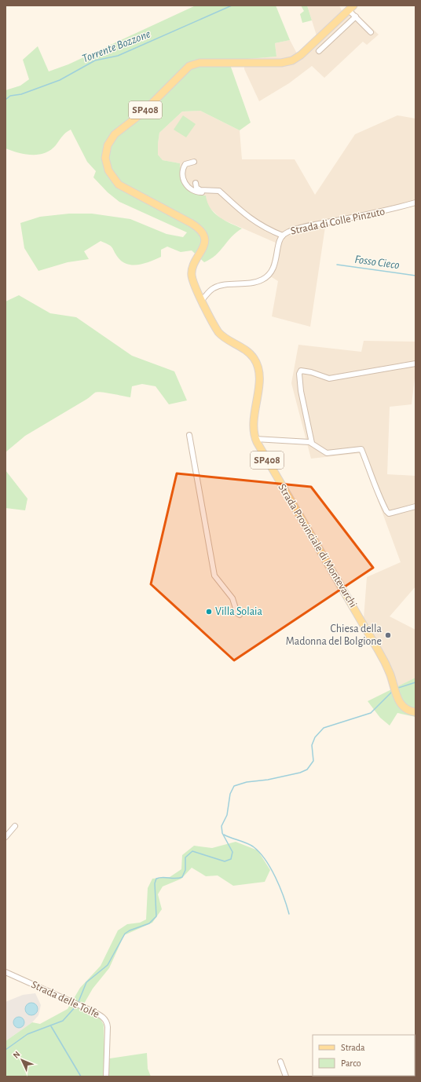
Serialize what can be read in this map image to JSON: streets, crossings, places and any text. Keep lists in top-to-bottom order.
{
  "streets": {
    "main road": ["SP408", "Strada Provinciale di Montevarchi"],
    "street": ["Strada di Colle Pinzuto", "Strada delle Tolfe"]
  },
  "crossings": [
    ["Strada di Colle Pinzuto", "Strada Provinciale di Montevarchi"]
  ],
  "water": ["Torrente Bozzone", "Fosso Cieco"],
  "places": ["Villa Solaia", "Chiesa della Madonna del Bolgione"],
  "legend": ["Strada", "Parco"],
  "north": "top left"
}
